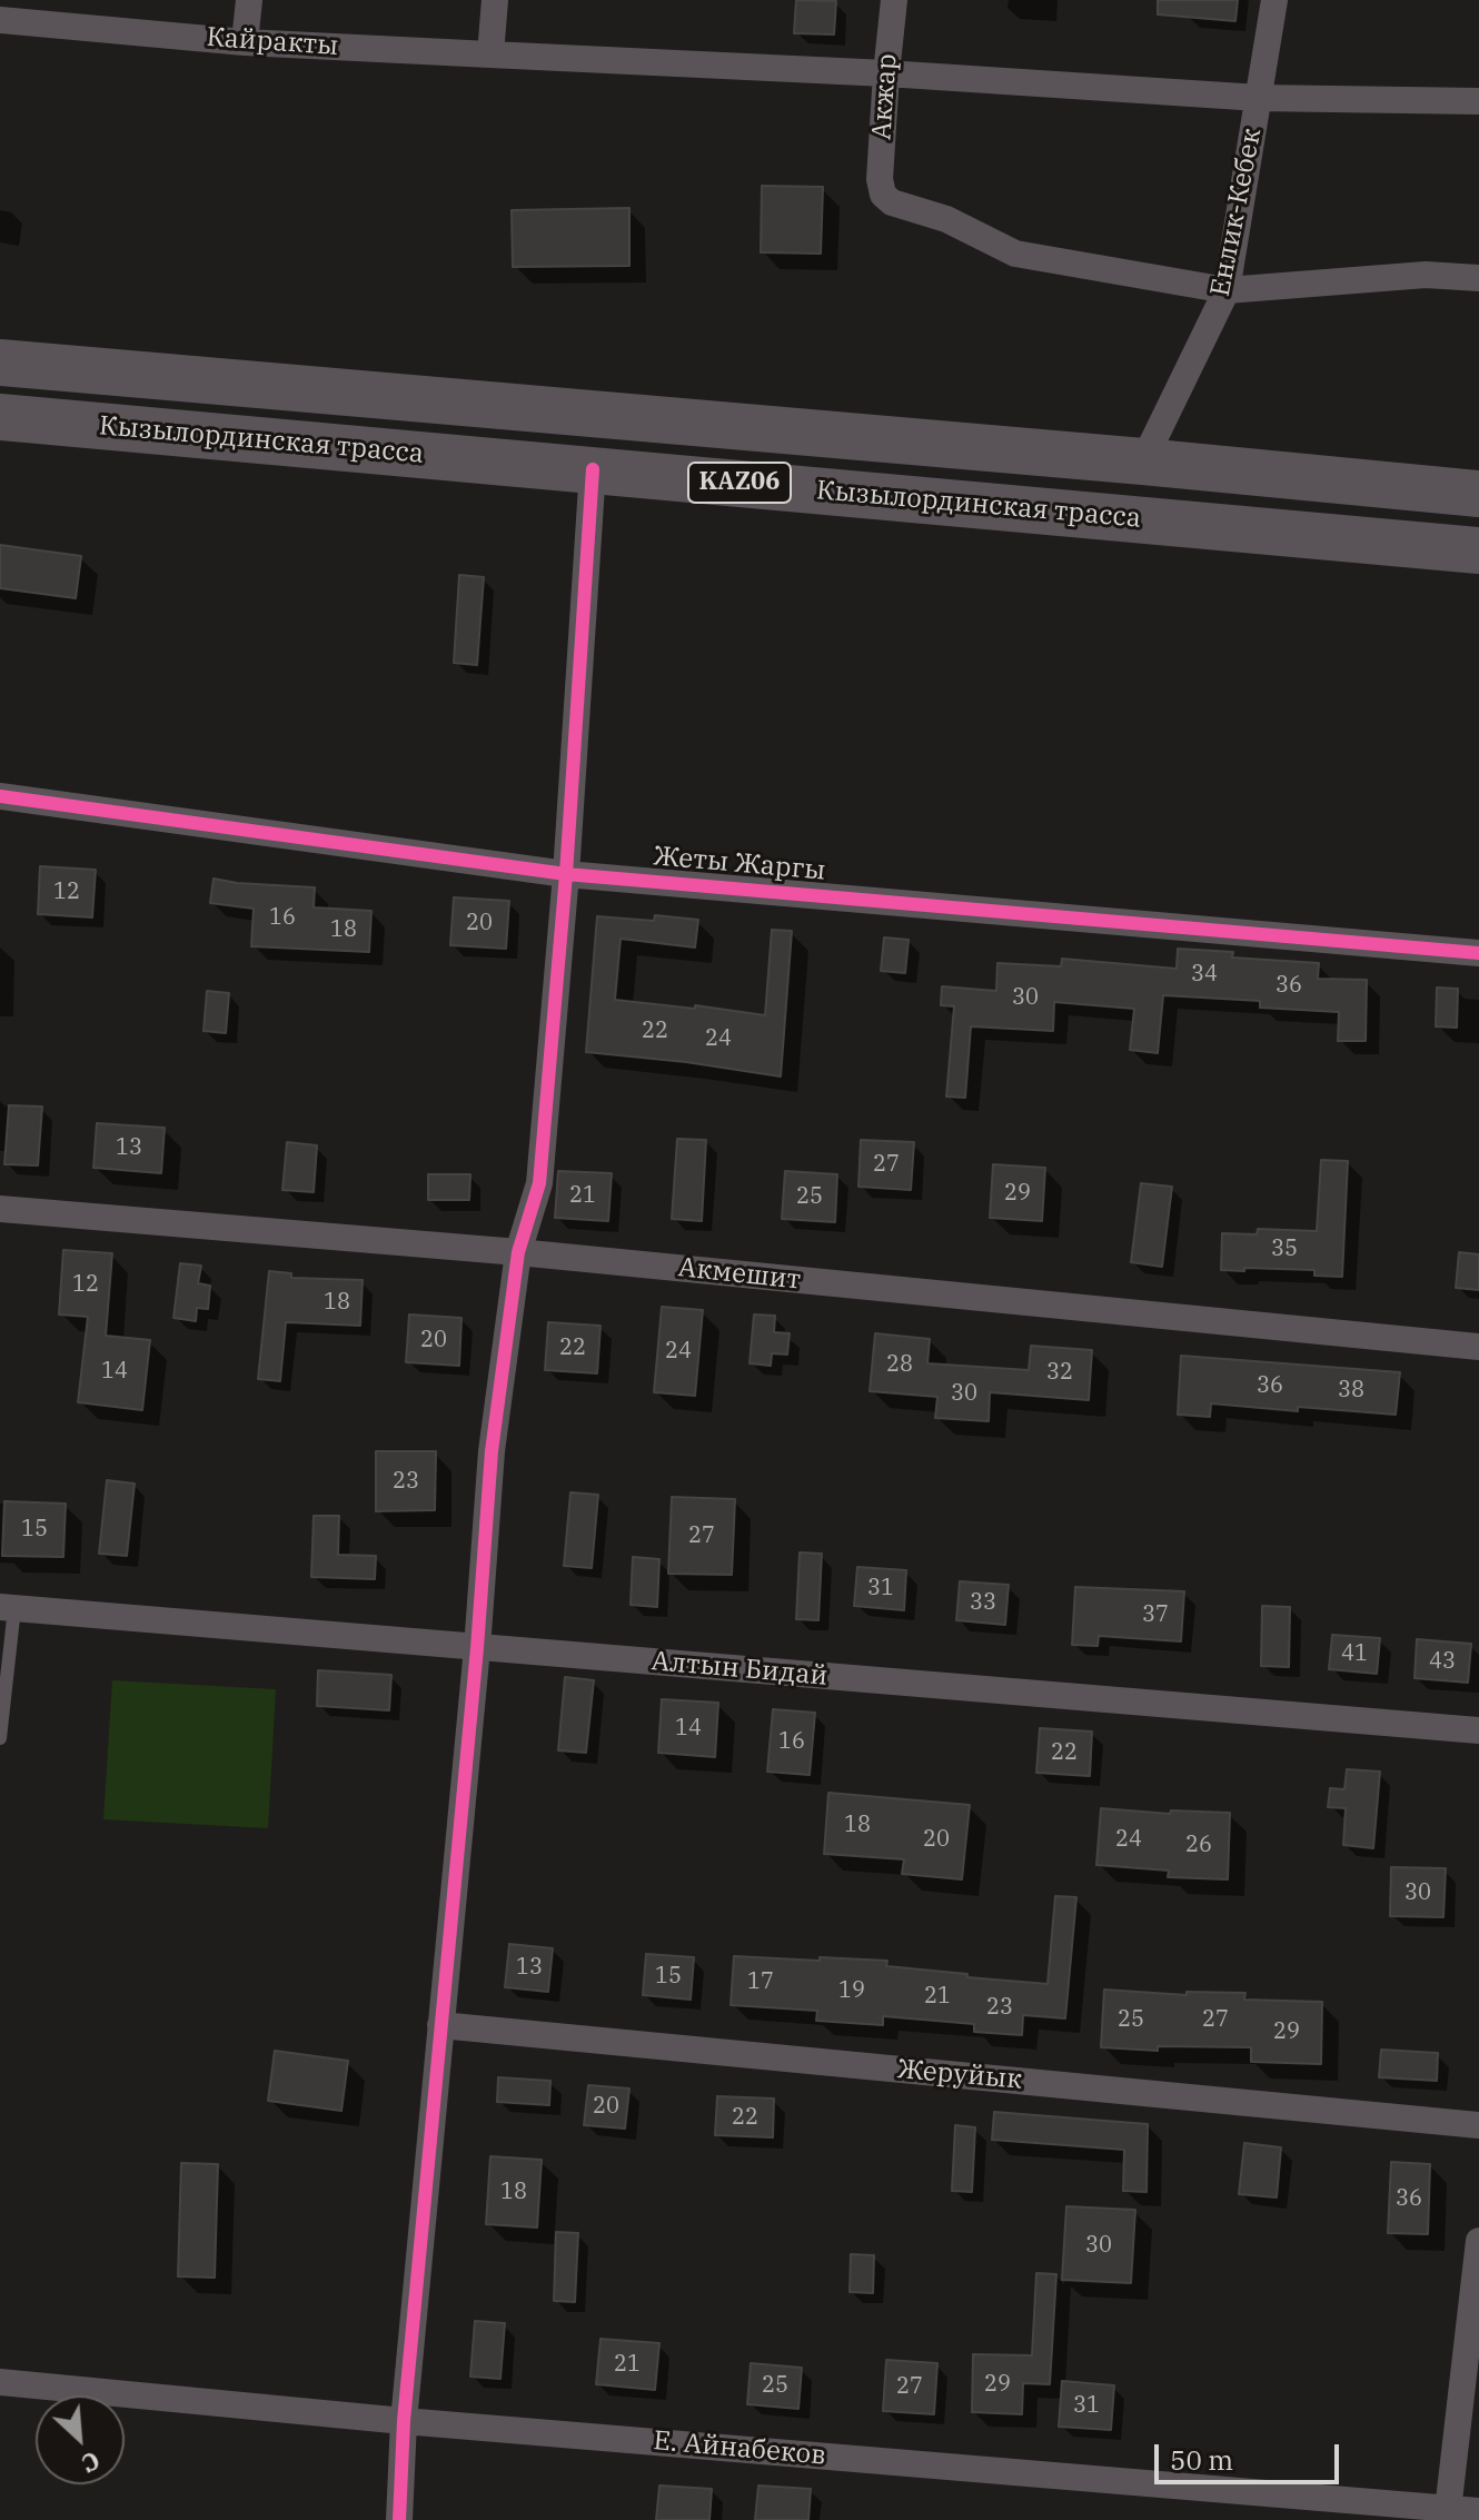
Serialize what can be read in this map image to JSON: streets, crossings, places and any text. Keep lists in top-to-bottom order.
{
  "streets": {
    "highway": ["Кызылординская трасса", "KАZ06"],
    "street": [
      "Кайракты",
      "Акжар",
      "Енлик-Кебек",
      "Жеты Жаргы",
      "Акмешит",
      "Алтын Бидай",
      "Жеруйык",
      "Е. Айнабеков"
    ]
  },
  "crossings": [
    ["Кайракты", "Акжар"],
    ["Кайракты", "Енлик-Кебек"],
    ["Акжар", "Енлик-Кебек"],
    ["Енлик-Кебек", "Кызылординская трасса"]
  ],
  "house_numbers": [
    "12",
    "16",
    "20",
    "18",
    "34",
    "36",
    "30",
    "22",
    "24",
    "13",
    "27",
    "29",
    "21",
    "25",
    "35",
    "12",
    "18",
    "20",
    "22",
    "24",
    "28",
    "14",
    "32",
    "36",
    "38",
    "30",
    "23",
    "15",
    "27",
    "31",
    "33",
    "37",
    "41",
    "43",
    "14",
    "16",
    "22",
    "18",
    "20",
    "24",
    "26",
    "30",
    "13",
    "15",
    "17",
    "19",
    "21",
    "23",
    "25",
    "27",
    "29",
    "20",
    "22",
    "18",
    "36",
    "30",
    "21",
    "29",
    "25",
    "27",
    "31"
  ],
  "scale_bar": "50 m",
  "north": "bottom right"
}
